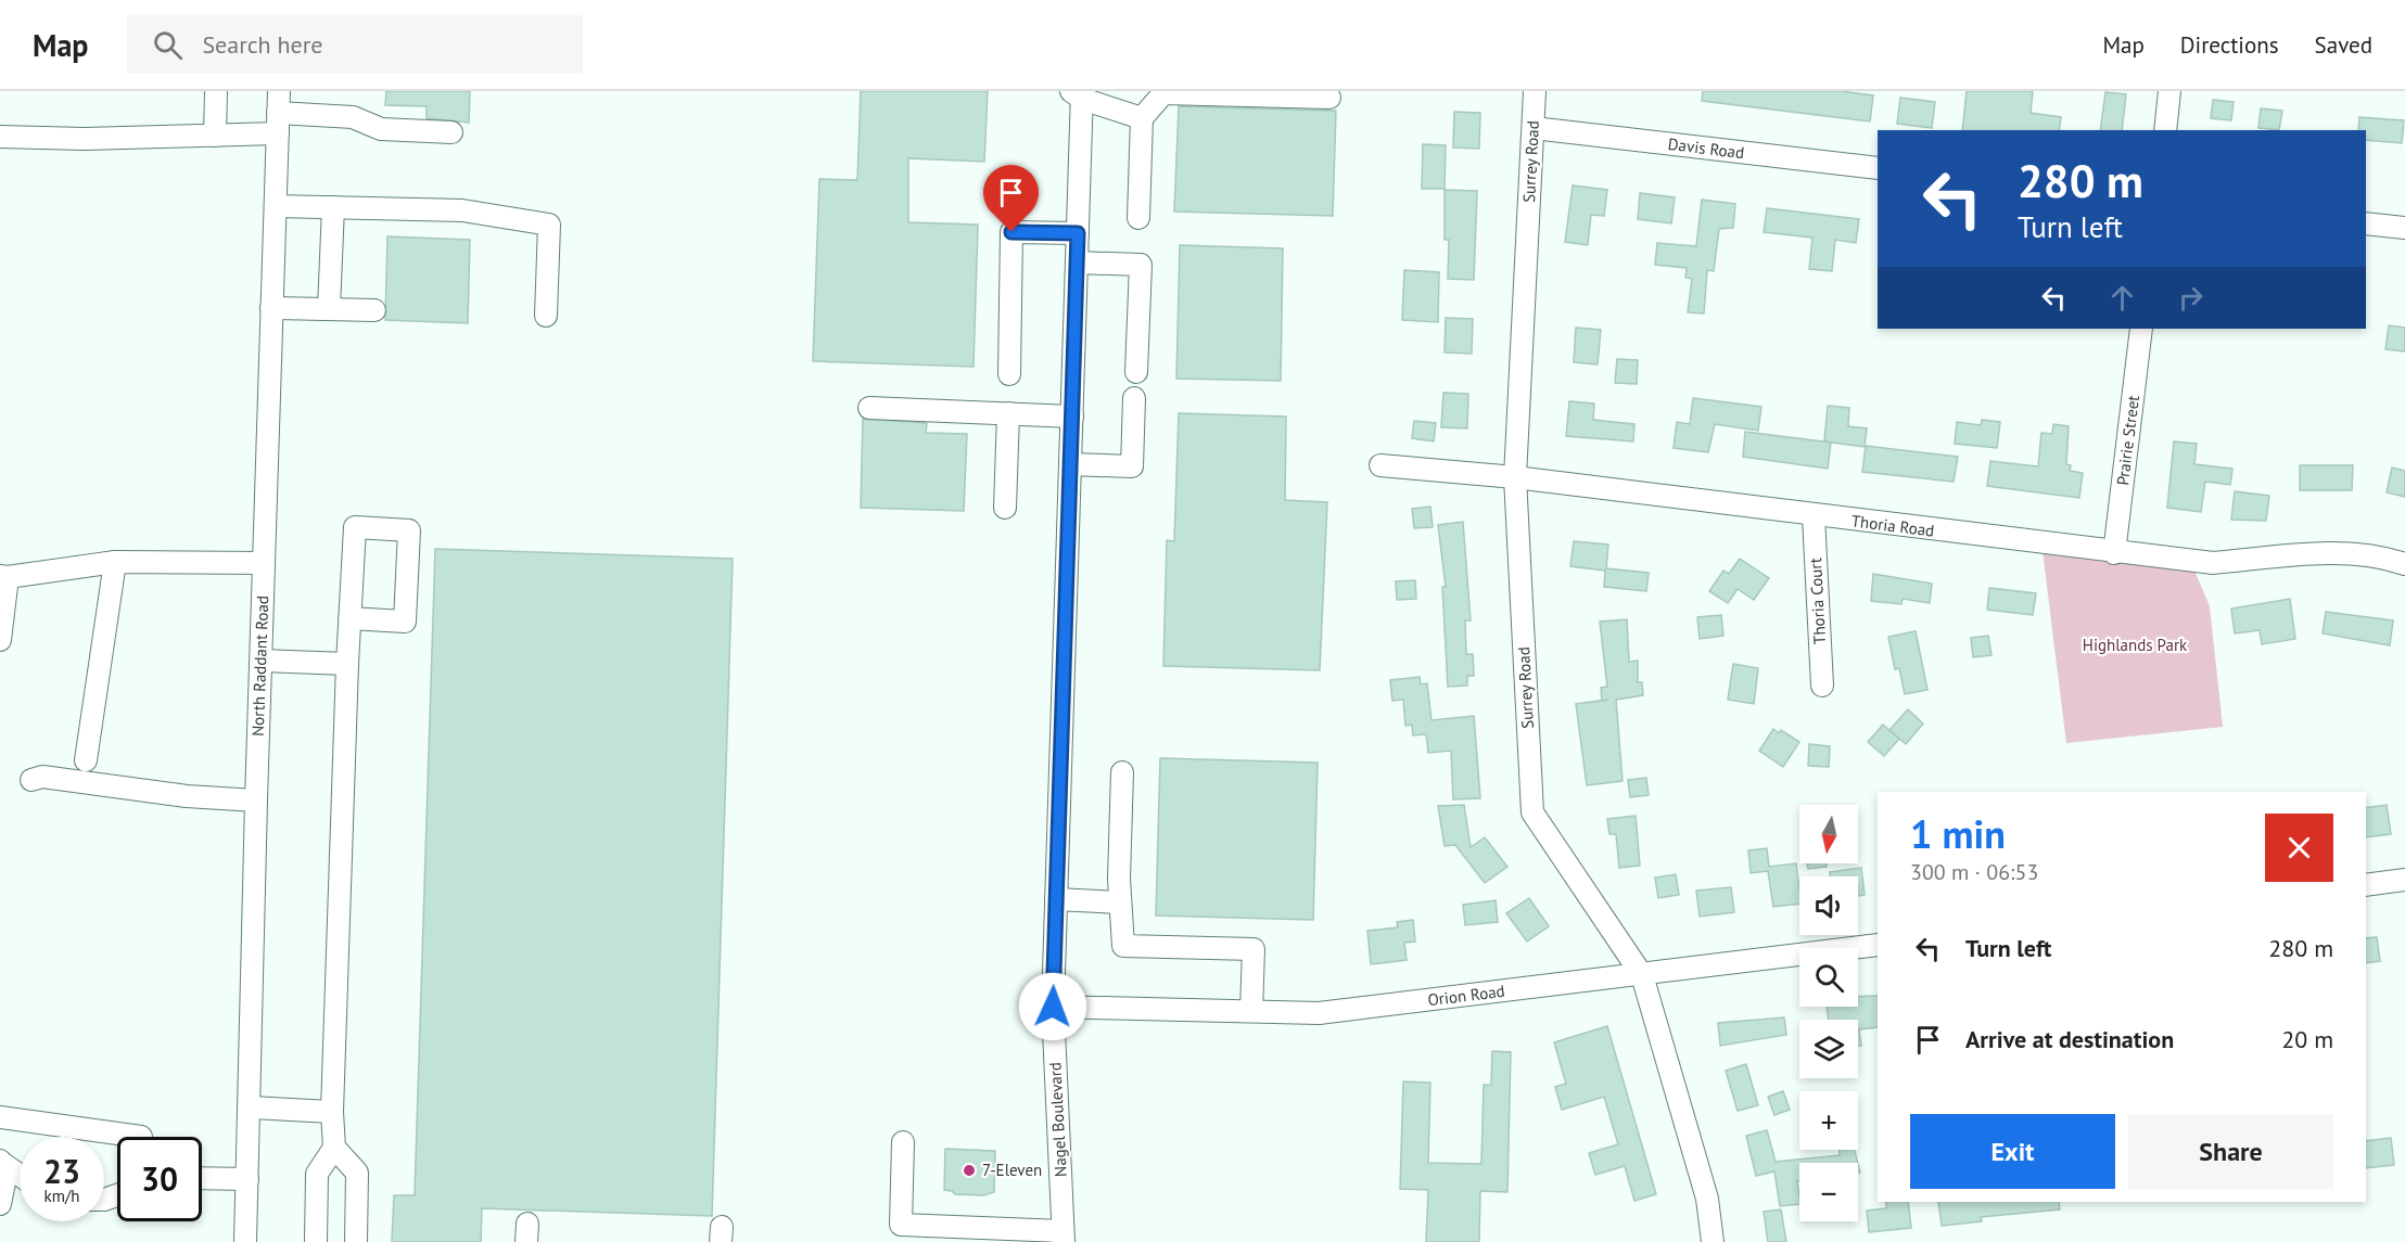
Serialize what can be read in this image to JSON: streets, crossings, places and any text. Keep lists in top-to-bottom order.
{
  "streets": {
    "street": [
      "Davis Road",
      "Surrey Road",
      "Prairie Street",
      "Thoria Road",
      "Thoria Court",
      "North Raddant Road",
      "Orion Road",
      "Nagel Boulevard"
    ]
  },
  "crossings": [
    ["Davis Road", "Surrey Road"],
    ["Surrey Road", "Thoria Road"],
    ["Surrey Road", "Orion Road"],
    ["Prairie Street", "Thoria Road"],
    ["Thoria Road", "Thoria Court"],
    ["Orion Road", "Nagel Boulevard"]
  ],
  "parks": ["Highlands Park"],
  "places": ["7-Eleven"],
  "north": "bottom",
  "page": {
    "header": "Map",
    "search": "Search here",
    "nav": ["Map", "Directions", "Saved"],
    "turn": ["280 m", "Turn left"],
    "heading": ["1 min", "300 m · 06:53"],
    "map_buttons": ["+", "−"],
    "list": [
      {
        "name": "Turn left",
        "value": "280 m"
      },
      {
        "name": "Arrive at destination",
        "value": "20 m"
      }
    ],
    "buttons": ["Exit", "Share"],
    "speed": "23 km/h",
    "limit": "30"
  }
}
